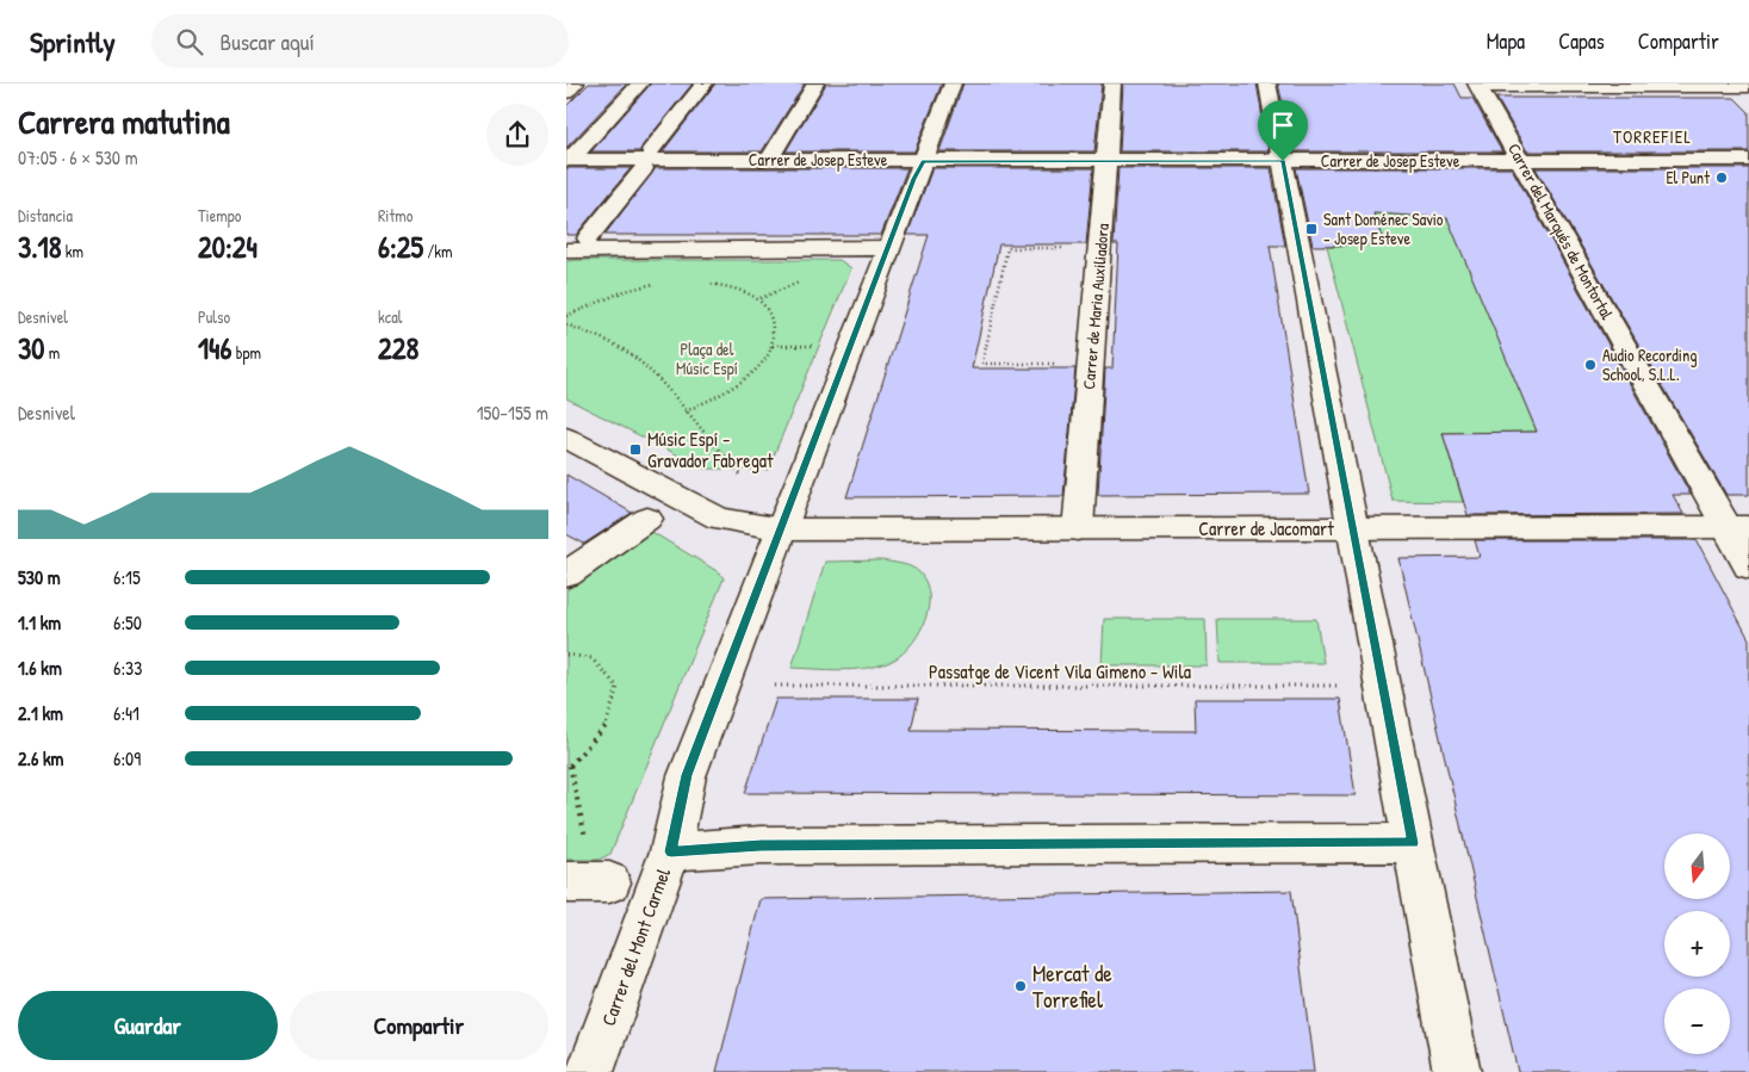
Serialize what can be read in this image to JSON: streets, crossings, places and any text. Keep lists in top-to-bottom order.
{
  "streets": {
    "street": [
      "Carrer de Josep Esteve",
      "Carrer del Marqués de Montortal",
      "Carrer de Maria Auxiliadora",
      "Carrer de Jacomart",
      "Carrer del Mont Carmel"
    ],
    "path": ["Passatge de Vicent Vila Gimeno - Wila"]
  },
  "crossings": [
    ["Carrer de Josep Esteve", "Carrer del Marqués de Montortal"],
    ["Carrer de Josep Esteve", "Carrer de Maria Auxiliadora"],
    ["Carrer de Josep Esteve", "Carrer del Mont Carmel"],
    ["Carrer del Marqués de Montortal", "Carrer de Jacomart"],
    ["Carrer de Maria Auxiliadora", "Carrer de Jacomart"],
    ["Carrer de Jacomart", "Carrer del Mont Carmel"]
  ],
  "districts": ["TORREFIEL"],
  "parks": ["Plaça del Músic Espí"],
  "places": {
    "other": ["El Punt", "Audio Recording School, S.L.L.", "Mercat de Torrefiel"],
    "transit": ["Sant Doménec Savio - Josep Esteve", "Músic Espí - Gravador Fabregat"]
  },
  "north": "bottom",
  "page": {
    "header": "Sprintly",
    "search": "Buscar aquí",
    "nav": ["Mapa", "Capas", "Compartir"],
    "heading": ["Carrera matutina", "07:05 · 6 × 530 m"],
    "stats": [
      ["Distancia", "3.18 km"],
      ["Tiempo", "20:24"],
      ["Ritmo", "6:25 /km"],
      ["Desnivel", "30 m"],
      ["Pulso", "146 bpm"],
      ["kcal", "228"]
    ],
    "chart": ["Desnivel", "150–155 m"],
    "list": [
      {
        "name": "530 m",
        "note": "6:15"
      },
      {
        "name": "1.1 km",
        "note": "6:50"
      },
      {
        "name": "1.6 km",
        "note": "6:33"
      },
      {
        "name": "2.1 km",
        "note": "6:41"
      },
      {
        "name": "2.6 km",
        "note": "6:09"
      }
    ],
    "map_buttons": ["+", "−"],
    "buttons": ["Guardar", "Compartir"]
  }
}
